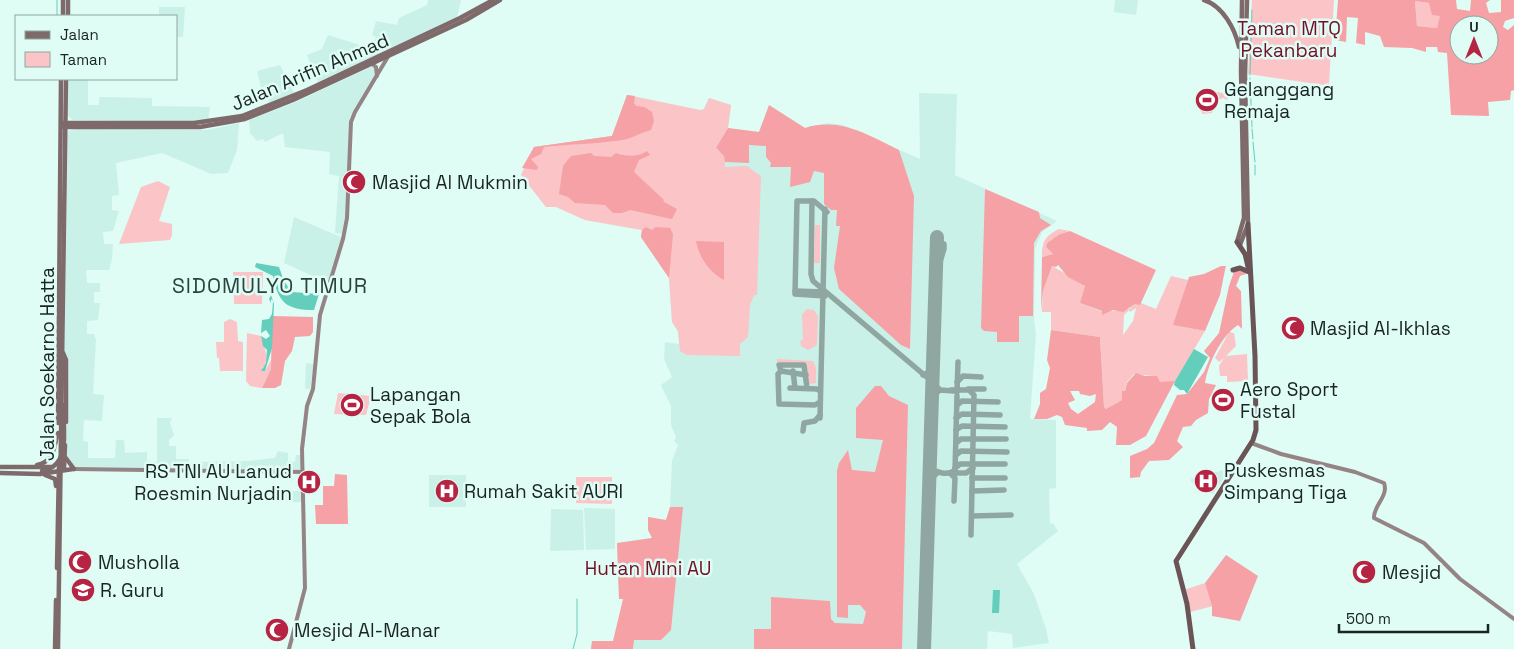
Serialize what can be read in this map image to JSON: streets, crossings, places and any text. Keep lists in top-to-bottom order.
{
  "streets": {
    "main road": ["Jalan Arifin Ahmad", "Jalan Soekarno Hatta"]
  },
  "crossings": [
    ["Jalan Arifin Ahmad", "Jalan Soekarno Hatta"]
  ],
  "districts": ["SIDOMULYO TIMUR"],
  "parks": ["Taman MTQ Pekanbaru", "Hutan Mini AU"],
  "places": {
    "sports": ["Gelanggang Remaja", "Aero Sport Fustal", "Lapangan Sepak Bola"],
    "mosque": [
      "Masjid Al Mukmin",
      "Masjid Al-Ikhlas",
      "Musholla",
      "Mesjid",
      "Mesjid Al-Manar"
    ],
    "hospital": ["Puskesmas Simpang Tiga", "RS TNI AU Lanud Roesmin Nurjadin", "Rumah Sakit AURI"],
    "school or university": ["R. Guru"]
  },
  "legend": ["Jalan", "Taman"],
  "scale_bar": "500 m",
  "north": "top"
}
